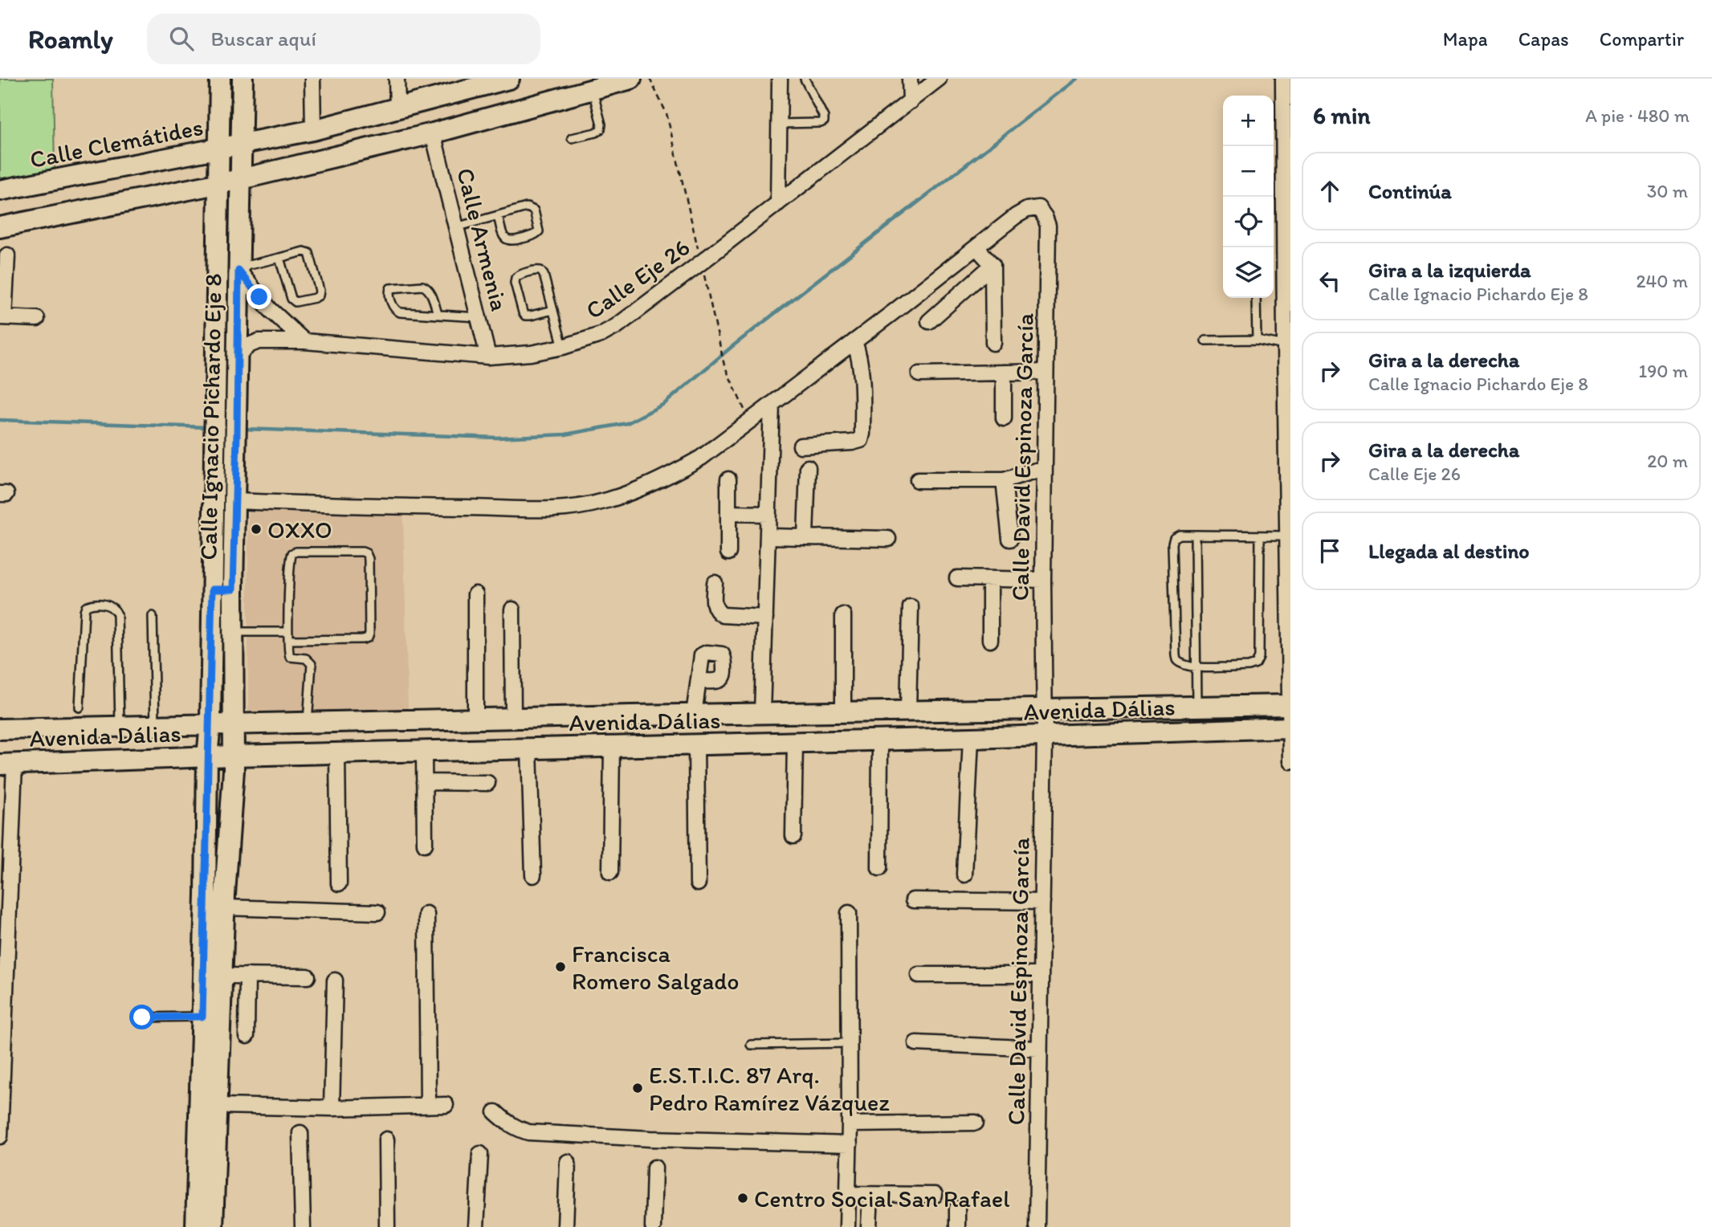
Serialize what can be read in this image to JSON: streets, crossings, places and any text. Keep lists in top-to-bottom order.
{
  "streets": {
    "main road": ["Calle Clemátides", "Calle Ignacio Pichardo Eje 8", "Avenida Dálias"],
    "street": ["Calle Armenia", "Calle Eje 26", "Calle David Espinoza García"]
  },
  "crossings": [
    ["Calle Clemátides", "Calle Ignacio Pichardo Eje 8"],
    ["Calle Armenia", "Calle Eje 26"],
    ["Calle Eje 26", "Calle Ignacio Pichardo Eje 8"],
    ["Calle Ignacio Pichardo Eje 8", "Avenida Dálias"],
    ["Calle David Espinoza García", "Avenida Dálias"]
  ],
  "places": [
    "OXXO",
    "Francisca Romero Salgado",
    "E.S.T.I.C. 87 Arq. Pedro Ramírez Vázquez",
    "Centro Social San Rafael"
  ],
  "page": {
    "header": "Roamly",
    "search": "Buscar aquí",
    "nav": ["Mapa", "Capas", "Compartir"],
    "heading": ["6 min", "A pie · 480 m"],
    "map_buttons": ["+", "−"],
    "list": [
      ["Continúa", "30 m"],
      ["Gira a la izquierda", "Calle Ignacio Pichardo Eje 8", "240 m"],
      ["Gira a la derecha", "Calle Ignacio Pichardo Eje 8", "190 m"],
      ["Gira a la derecha", "Calle Eje 26", "20 m"],
      "Llegada al destino"
    ]
  }
}
